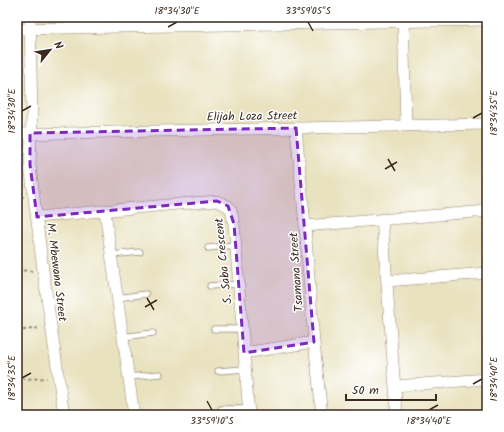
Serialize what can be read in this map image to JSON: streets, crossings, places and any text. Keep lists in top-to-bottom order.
{
  "streets": {
    "street": [
      "Elijah Loza Street",
      "S. Saba Crescent",
      "M. Mbewana Street",
      "Tsamana Street"
    ]
  },
  "crossings": [
    ["Elijah Loza Street", "M. Mbewana Street"],
    ["Elijah Loza Street", "Tsamana Street"],
    ["S. Saba Crescent", "M. Mbewana Street"]
  ],
  "scale_bar": "50 m",
  "north": "top right",
  "coordinates": [
    "18°34'30\"E",
    "33°59'05\"S",
    "18°34'35\"E",
    "18°34'40\"E",
    "33°59'10\"S"
  ]
}
